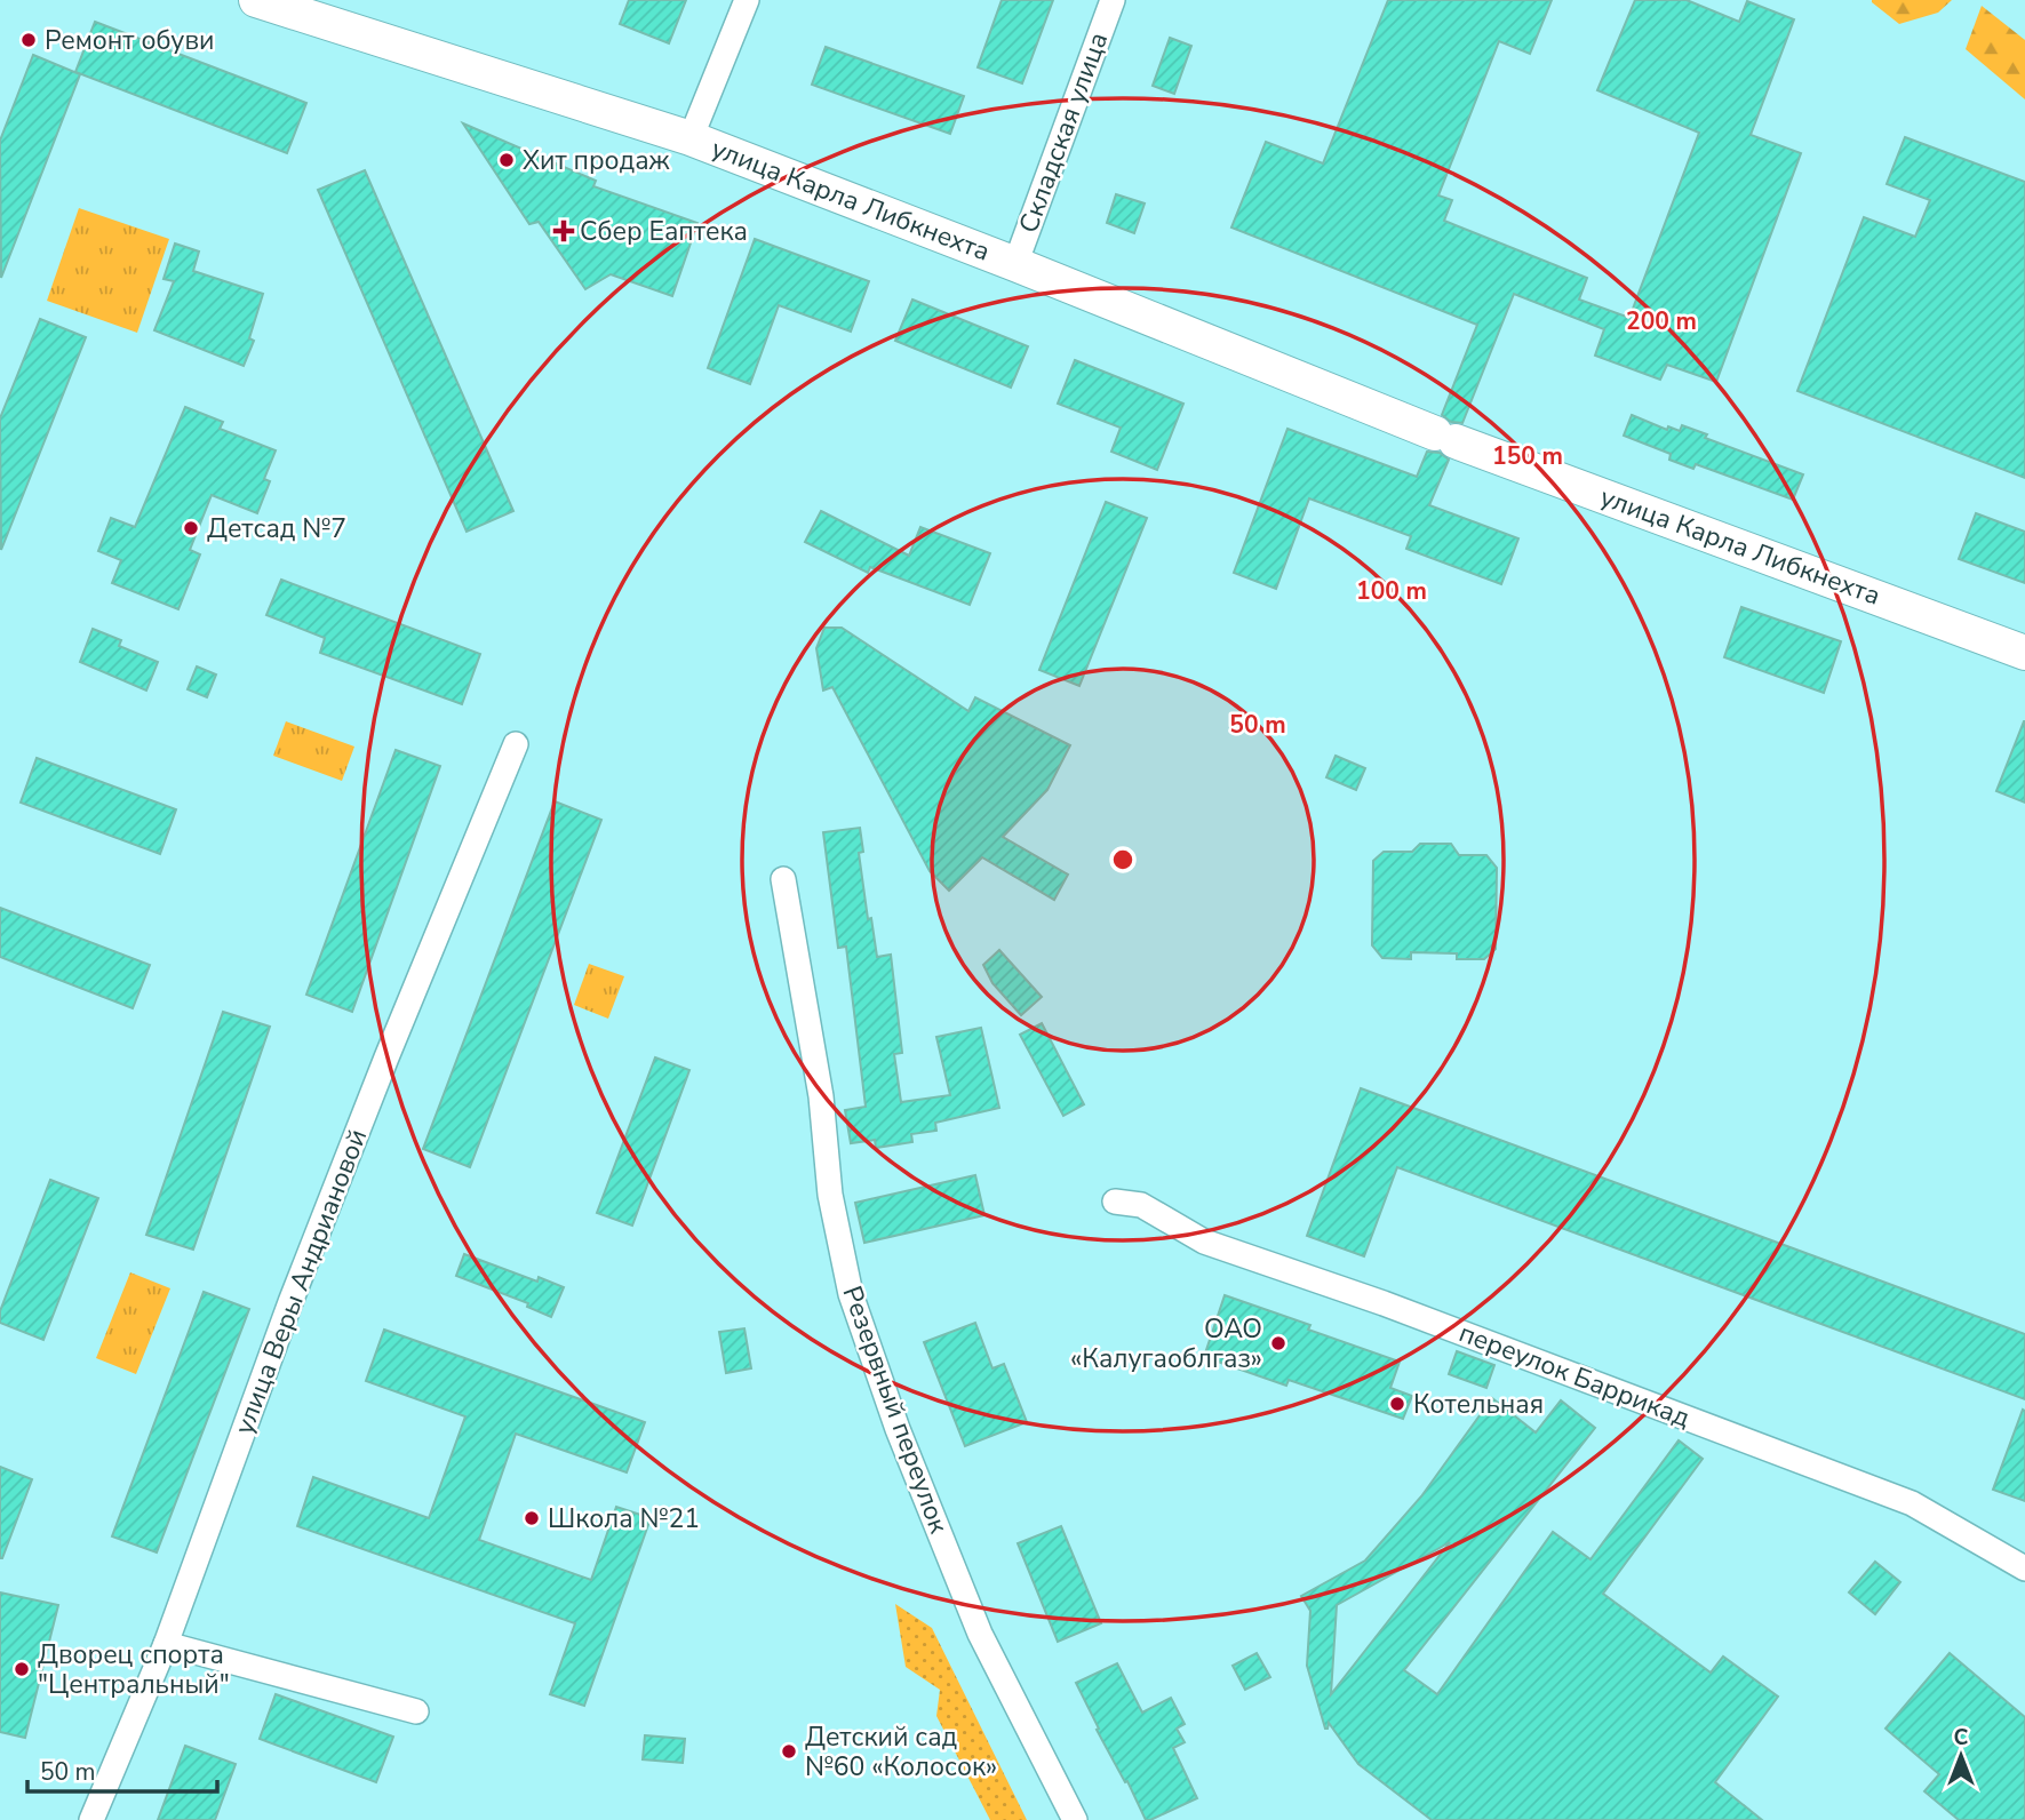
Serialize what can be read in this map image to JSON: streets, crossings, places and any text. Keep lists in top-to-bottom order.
{
  "streets": {
    "main road": ["улица Карла Либкнехта"],
    "street": [
      "Складская улица",
      "улица Веры Андриановой",
      "переулок Баррикад",
      "Резервный переулок"
    ]
  },
  "crossings": [
    ["Складская улица", "улица Карла Либкнехта"]
  ],
  "places": {
    "other": [
      "Ремонт обуви",
      "Хит продаж",
      "Детсад №7",
      "ОАО «Калугаоблгаз»",
      "Котельная",
      "Школа №21",
      "Дворец спорта \"Центральный\"",
      "Детский сад №60 «Колосок»"
    ],
    "health": ["Сбер Еаптека"]
  },
  "scale_bar": "50 m",
  "north": "top",
  "rings": [
    "200 m",
    "150 m",
    "100 m",
    "50 m"
  ]
}
